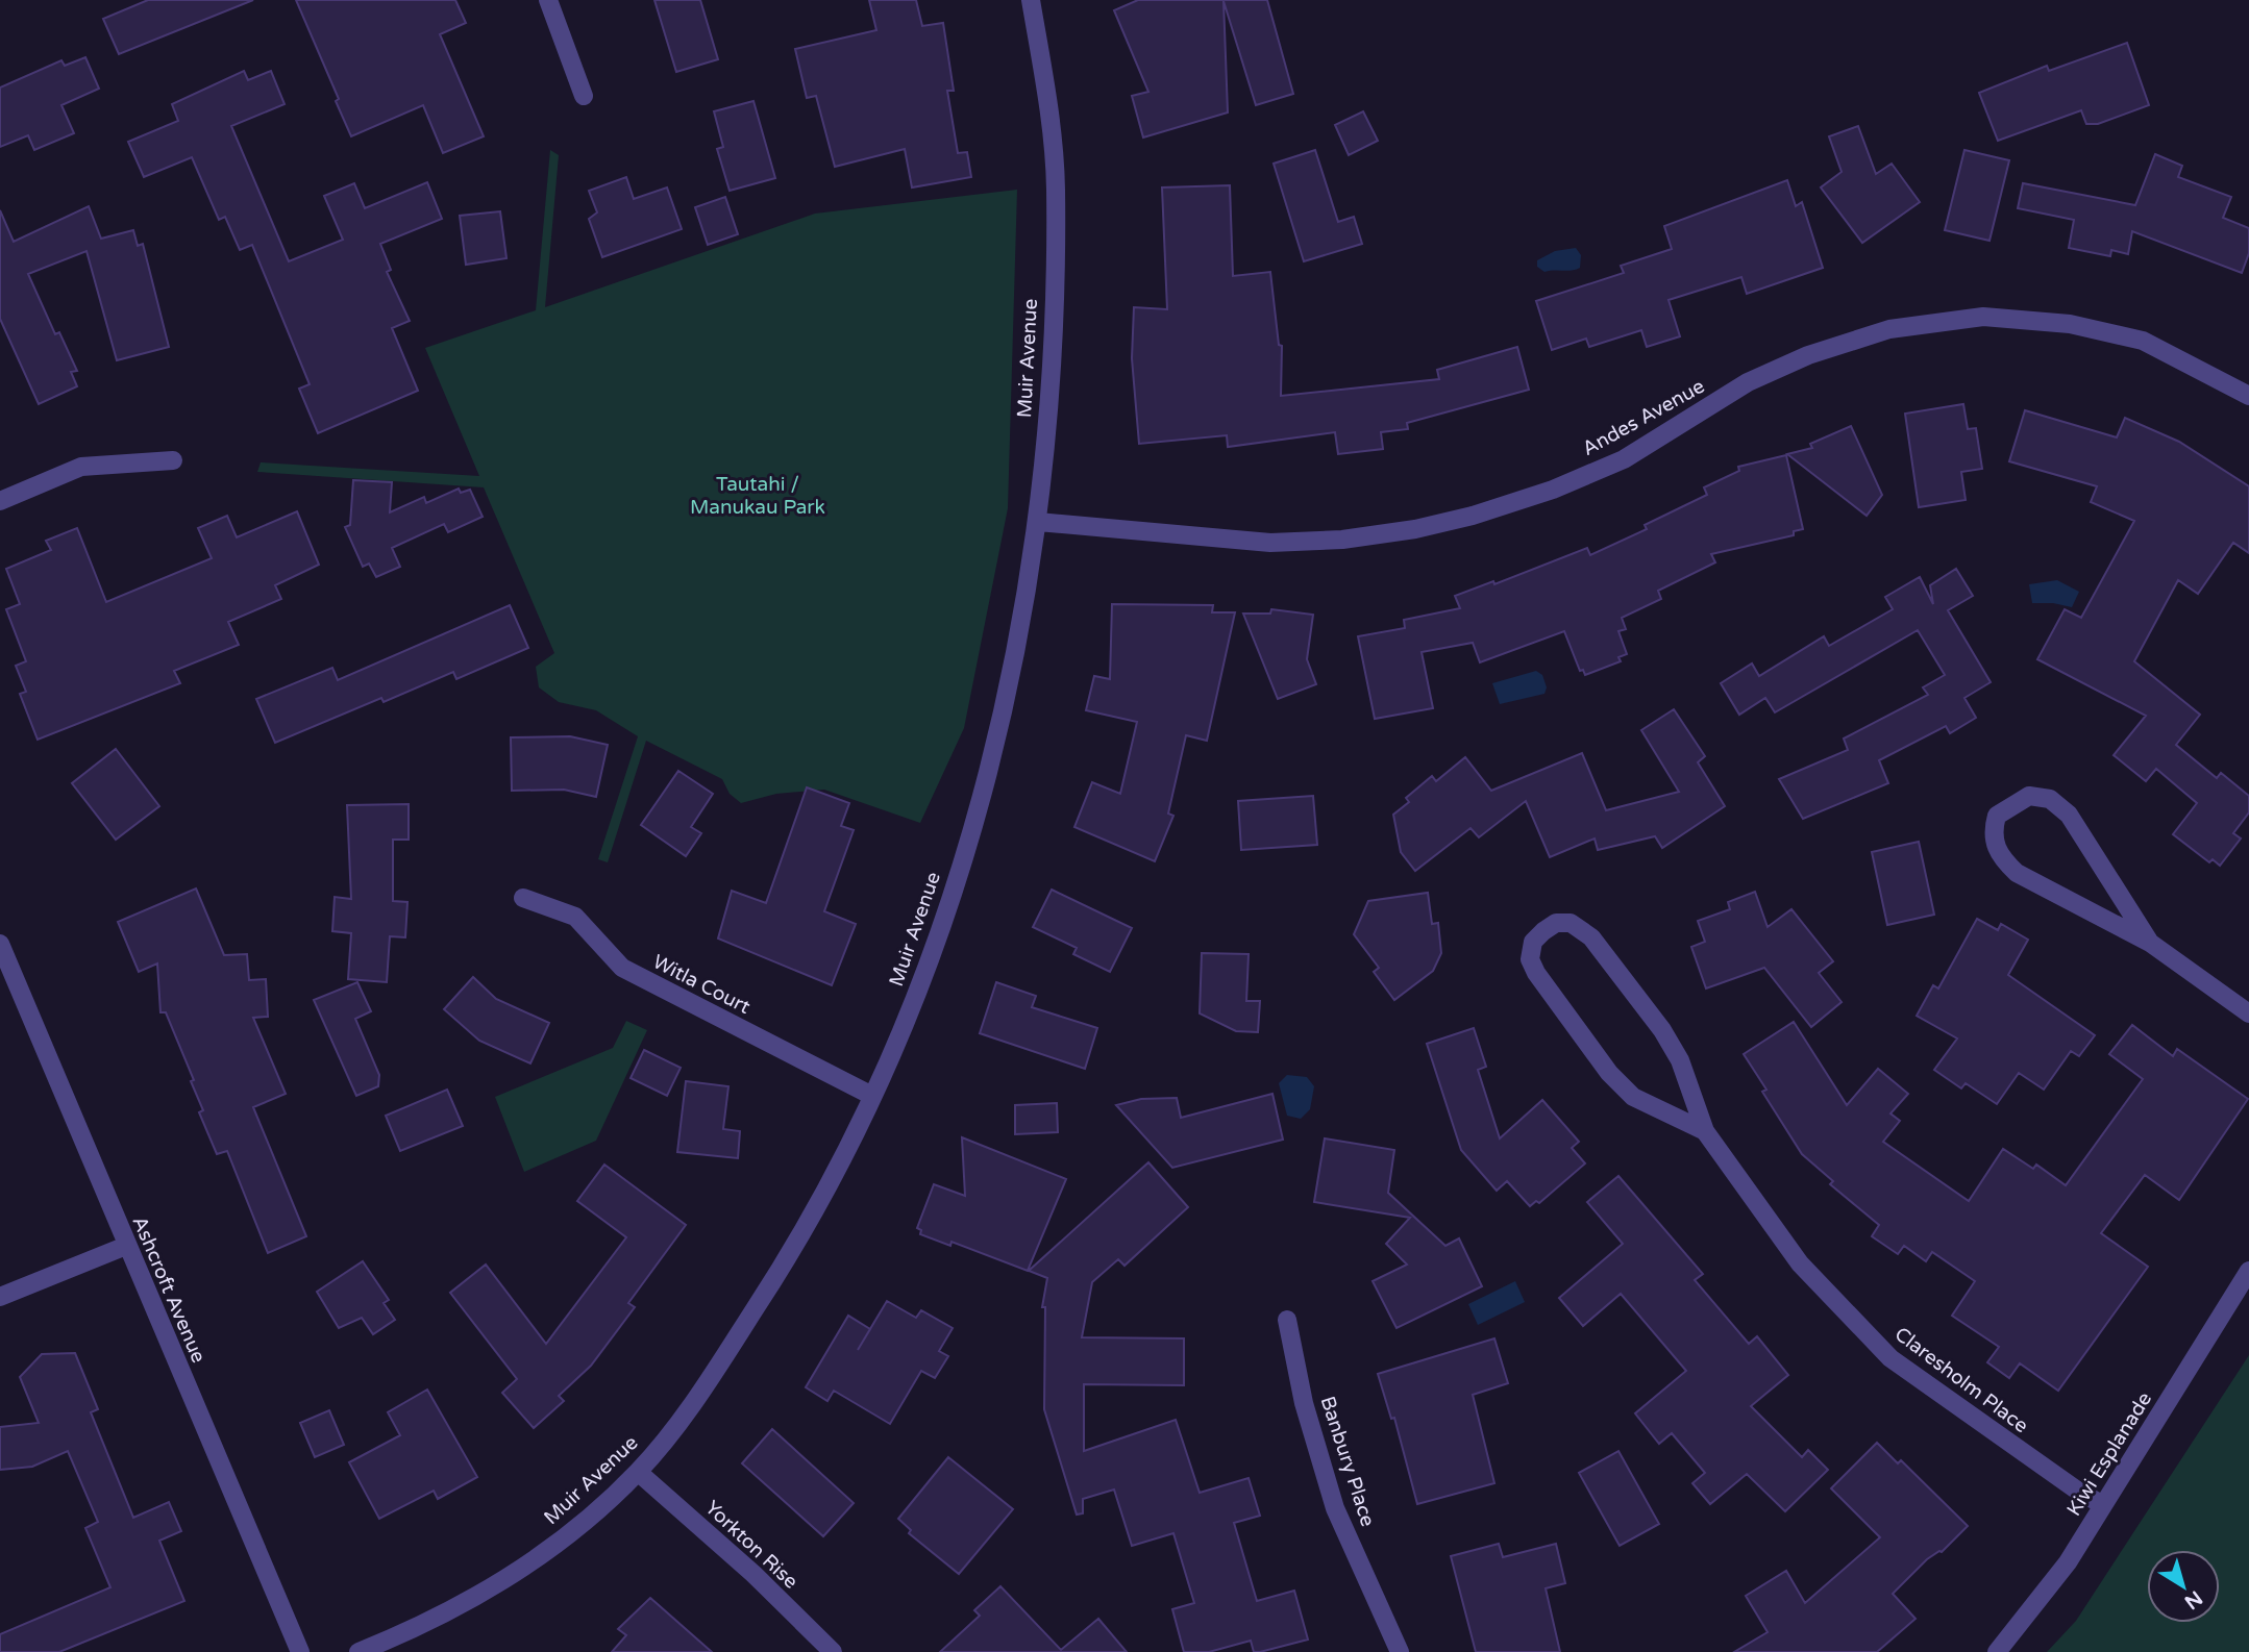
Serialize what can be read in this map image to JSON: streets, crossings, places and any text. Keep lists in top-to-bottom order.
{
  "streets": {
    "street": [
      "Muir Avenue",
      "Andes Avenue",
      "Witla Court",
      "Ashcroft Avenue",
      "Claresholm Place",
      "Kiwi Esplanade",
      "Banbury Place",
      "Yorkton Rise"
    ]
  },
  "crossings": [
    ["Muir Avenue", "Andes Avenue"],
    ["Muir Avenue", "Witla Court"],
    ["Muir Avenue", "Yorkton Rise"],
    ["Claresholm Place", "Kiwi Esplanade"]
  ],
  "parks": ["Tautahi / Manukau Park"],
  "north": "bottom right"
}
